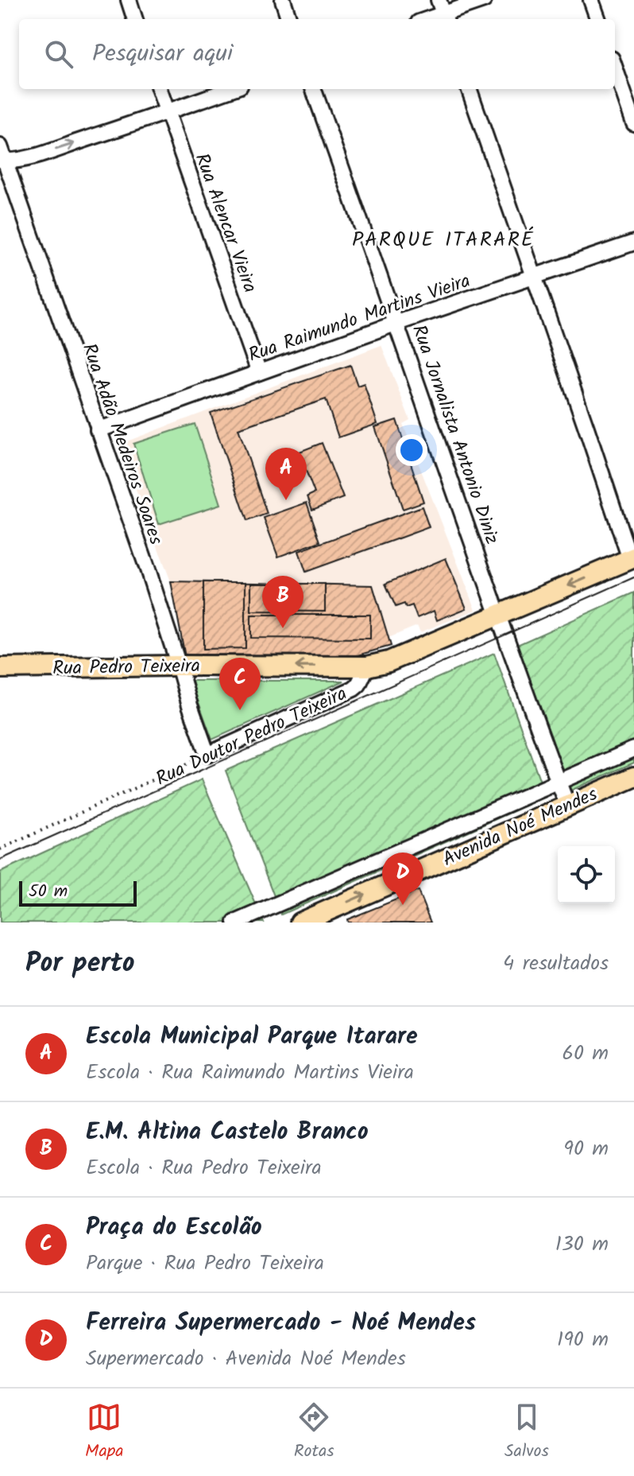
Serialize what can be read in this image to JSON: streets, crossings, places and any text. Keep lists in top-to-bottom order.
{
  "streets": {
    "main road": ["Rua Pedro Teixeira", "Avenida Noé Mendes"],
    "street": [
      "Rua Alencar Vieira",
      "Rua Raimundo Martins Vieira",
      "Rua Jornalista Antonio Diniz",
      "Rua Adão Medeiros Soares",
      "Rua Doutor Pedro Teixeira"
    ]
  },
  "crossings": [
    ["Rua Alencar Vieira", "Rua Raimundo Martins Vieira"],
    ["Rua Raimundo Martins Vieira", "Rua Jornalista Antonio Diniz"],
    ["Rua Raimundo Martins Vieira", "Rua Adão Medeiros Soares"],
    ["Rua Jornalista Antonio Diniz", "Avenida Noé Mendes"],
    ["Rua Adão Medeiros Soares", "Rua Pedro Teixeira"],
    ["Rua Adão Medeiros Soares", "Rua Doutor Pedro Teixeira"],
    ["Rua Pedro Teixeira", "Rua Doutor Pedro Teixeira"]
  ],
  "one_way": ["Rua Pedro Teixeira", "Avenida Noé Mendes"],
  "districts": ["PARQUE ITARARÉ"],
  "scale_bar": "50 m",
  "page": {
    "search": "Pesquisar aqui",
    "pins": [
      "A",
      "B",
      "C",
      "D"
    ],
    "scale": "50 m",
    "heading": ["Por perto", "4 resultados"],
    "list": [
      {
        "mark": "A",
        "name": "Escola Municipal Parque Itarare",
        "note": "Escola · Rua Raimundo Martins Vieira",
        "value": "60 m"
      },
      {
        "mark": "B",
        "name": "E.M. Altina Castelo Branco",
        "note": "Escola · Rua Pedro Teixeira",
        "value": "90 m"
      },
      {
        "mark": "C",
        "name": "Praça do Escolão",
        "note": "Parque · Rua Pedro Teixeira",
        "value": "130 m"
      },
      {
        "mark": "D",
        "name": "Ferreira Supermercado - Noé Mendes",
        "note": "Supermercado · Avenida Noé Mendes",
        "value": "190 m"
      }
    ],
    "nav": ["Mapa", "Rotas", "Salvos"]
  }
}
